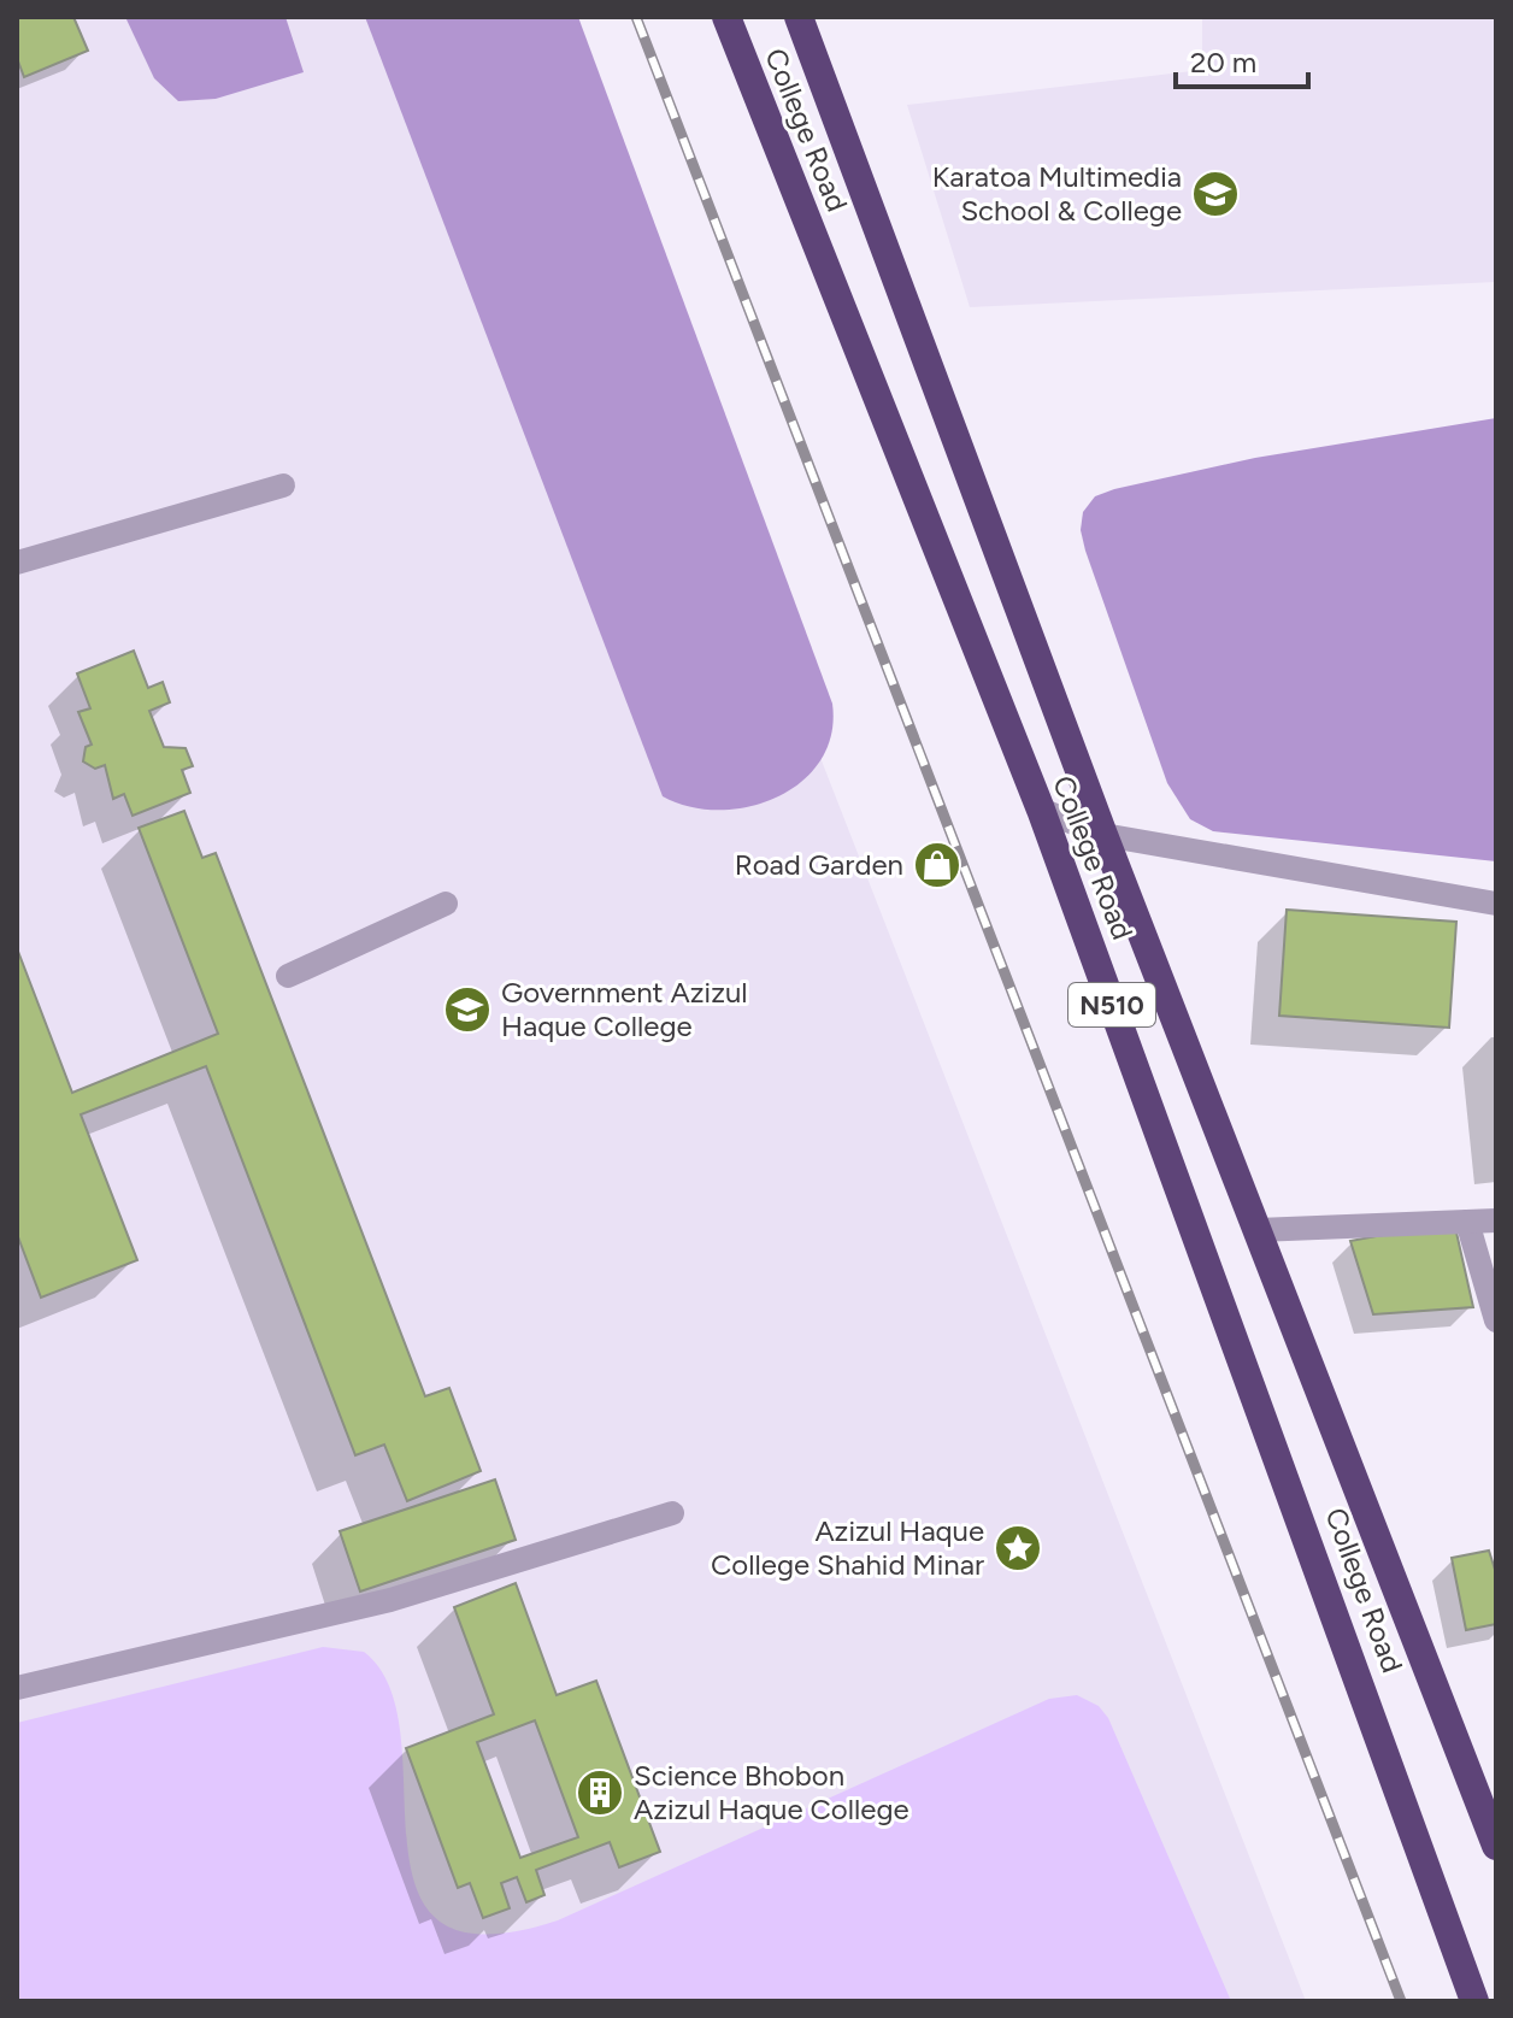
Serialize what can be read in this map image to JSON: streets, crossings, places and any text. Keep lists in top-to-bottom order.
{
  "streets": {
    "highway": ["College Road", "N510"]
  },
  "places": {
    "school or university": ["Karatoa Multimedia School & College", "Government Azizul Haque College"],
    "shop": ["Road Garden"],
    "place": ["Azizul Haque College Shahid Minar"],
    "building": ["Science Bhobon Azizul Haque College"]
  },
  "scale_bar": "20 m"
}
